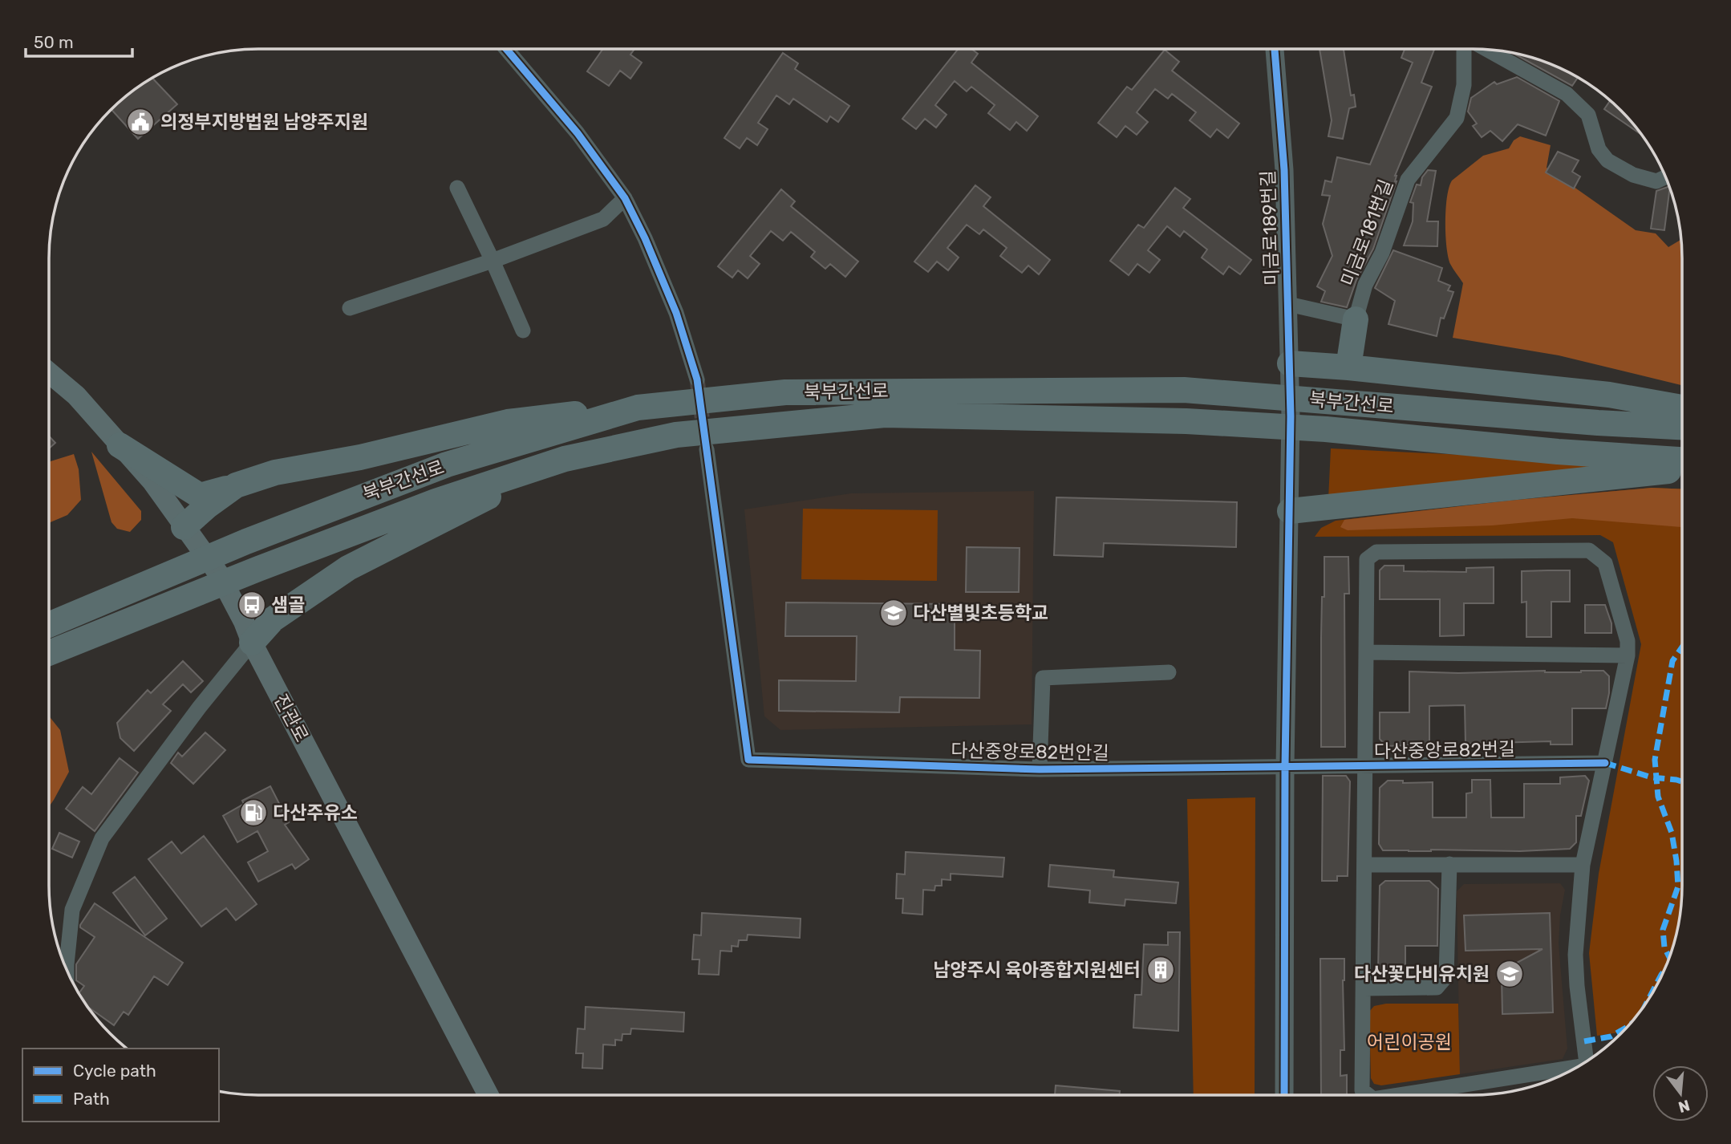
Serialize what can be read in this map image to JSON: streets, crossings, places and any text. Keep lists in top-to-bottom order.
{
  "streets": {
    "highway": ["북부간선로"],
    "main road": ["진관로"],
    "street": [
      "미금로189번길",
      "미금로181번길",
      "다산중앙로82번길",
      "다산중앙로82번안길"
    ]
  },
  "crossings": [
    ["미금로189번길", "다산중앙로82번길"],
    ["미금로189번길", "다산중앙로82번안길"],
    ["다산중앙로82번길", "다산중앙로82번안길"]
  ],
  "parks": ["어린이공원"],
  "places": {
    "public building": ["의정부지방법원 남양주지원"],
    "bus stop": ["샘골"],
    "school or university": ["다산별빛초등학교", "다산꽃다비유치원"],
    "fuel station": ["다산주유소"],
    "building": ["남양주시 육아종합지원센터"]
  },
  "legend": ["Cycle path", "Path"],
  "scale_bar": "50 m",
  "north": "bottom"
}
